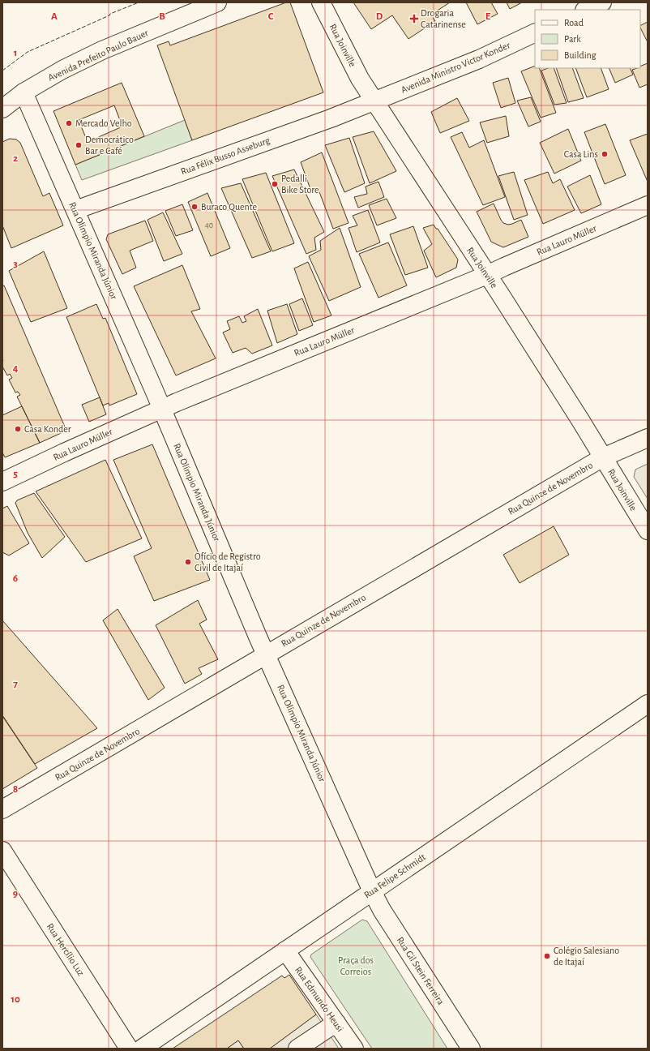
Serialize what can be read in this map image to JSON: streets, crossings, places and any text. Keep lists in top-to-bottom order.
{
  "streets": {
    "street": [
      "Rua Joinville",
      "Avenida Prefeito Paulo Bauer",
      "Avenida Ministro Victor Konder",
      "Rua Félix Busso Asseburg",
      "Rua Lauro Müller",
      "Rua Olímpio Miranda Júnior",
      "Rua Quinze de Novembro",
      "Rua Felipe Schmidt",
      "Rua Hercílio Luz",
      "Rua Gil Stein Ferreira",
      "Rua Edmundo Heusi"
    ]
  },
  "crossings": [
    ["Rua Joinville", "Avenida Ministro Victor Konder"],
    ["Rua Joinville", "Rua Félix Busso Asseburg"],
    ["Rua Joinville", "Rua Lauro Müller"],
    ["Rua Joinville", "Rua Quinze de Novembro"],
    ["Avenida Prefeito Paulo Bauer", "Rua Olímpio Miranda Júnior"],
    ["Avenida Ministro Victor Konder", "Rua Félix Busso Asseburg"],
    ["Rua Félix Busso Asseburg", "Rua Olímpio Miranda Júnior"],
    ["Rua Lauro Müller", "Rua Olímpio Miranda Júnior"],
    ["Rua Olímpio Miranda Júnior", "Rua Quinze de Novembro"],
    ["Rua Olímpio Miranda Júnior", "Rua Felipe Schmidt"],
    ["Rua Olímpio Miranda Júnior", "Rua Gil Stein Ferreira"],
    ["Rua Felipe Schmidt", "Rua Gil Stein Ferreira"],
    ["Rua Felipe Schmidt", "Rua Edmundo Heusi"]
  ],
  "parks": ["Praça dos Correios"],
  "places": {
    "health": ["Drogaria Catarinense"],
    "other": [
      "Mercado Velho",
      "Democrático Bar e Café",
      "Casa Lins",
      "Pedalli Bike Store",
      "Buraco Quente",
      "Casa Konder",
      "Ofício de Registro Civil de Itajaí",
      "Colégio Salesiano de Itajaí"
    ]
  },
  "house_numbers": ["40"],
  "legend": ["Road", "Park", "Building"],
  "grid": {
    "columns": [
      "A",
      "B",
      "C",
      "D",
      "E"
    ],
    "rows": [
      "1",
      "2",
      "3",
      "4",
      "5",
      "6",
      "7",
      "8",
      "9",
      "10"
    ]
  }
}
